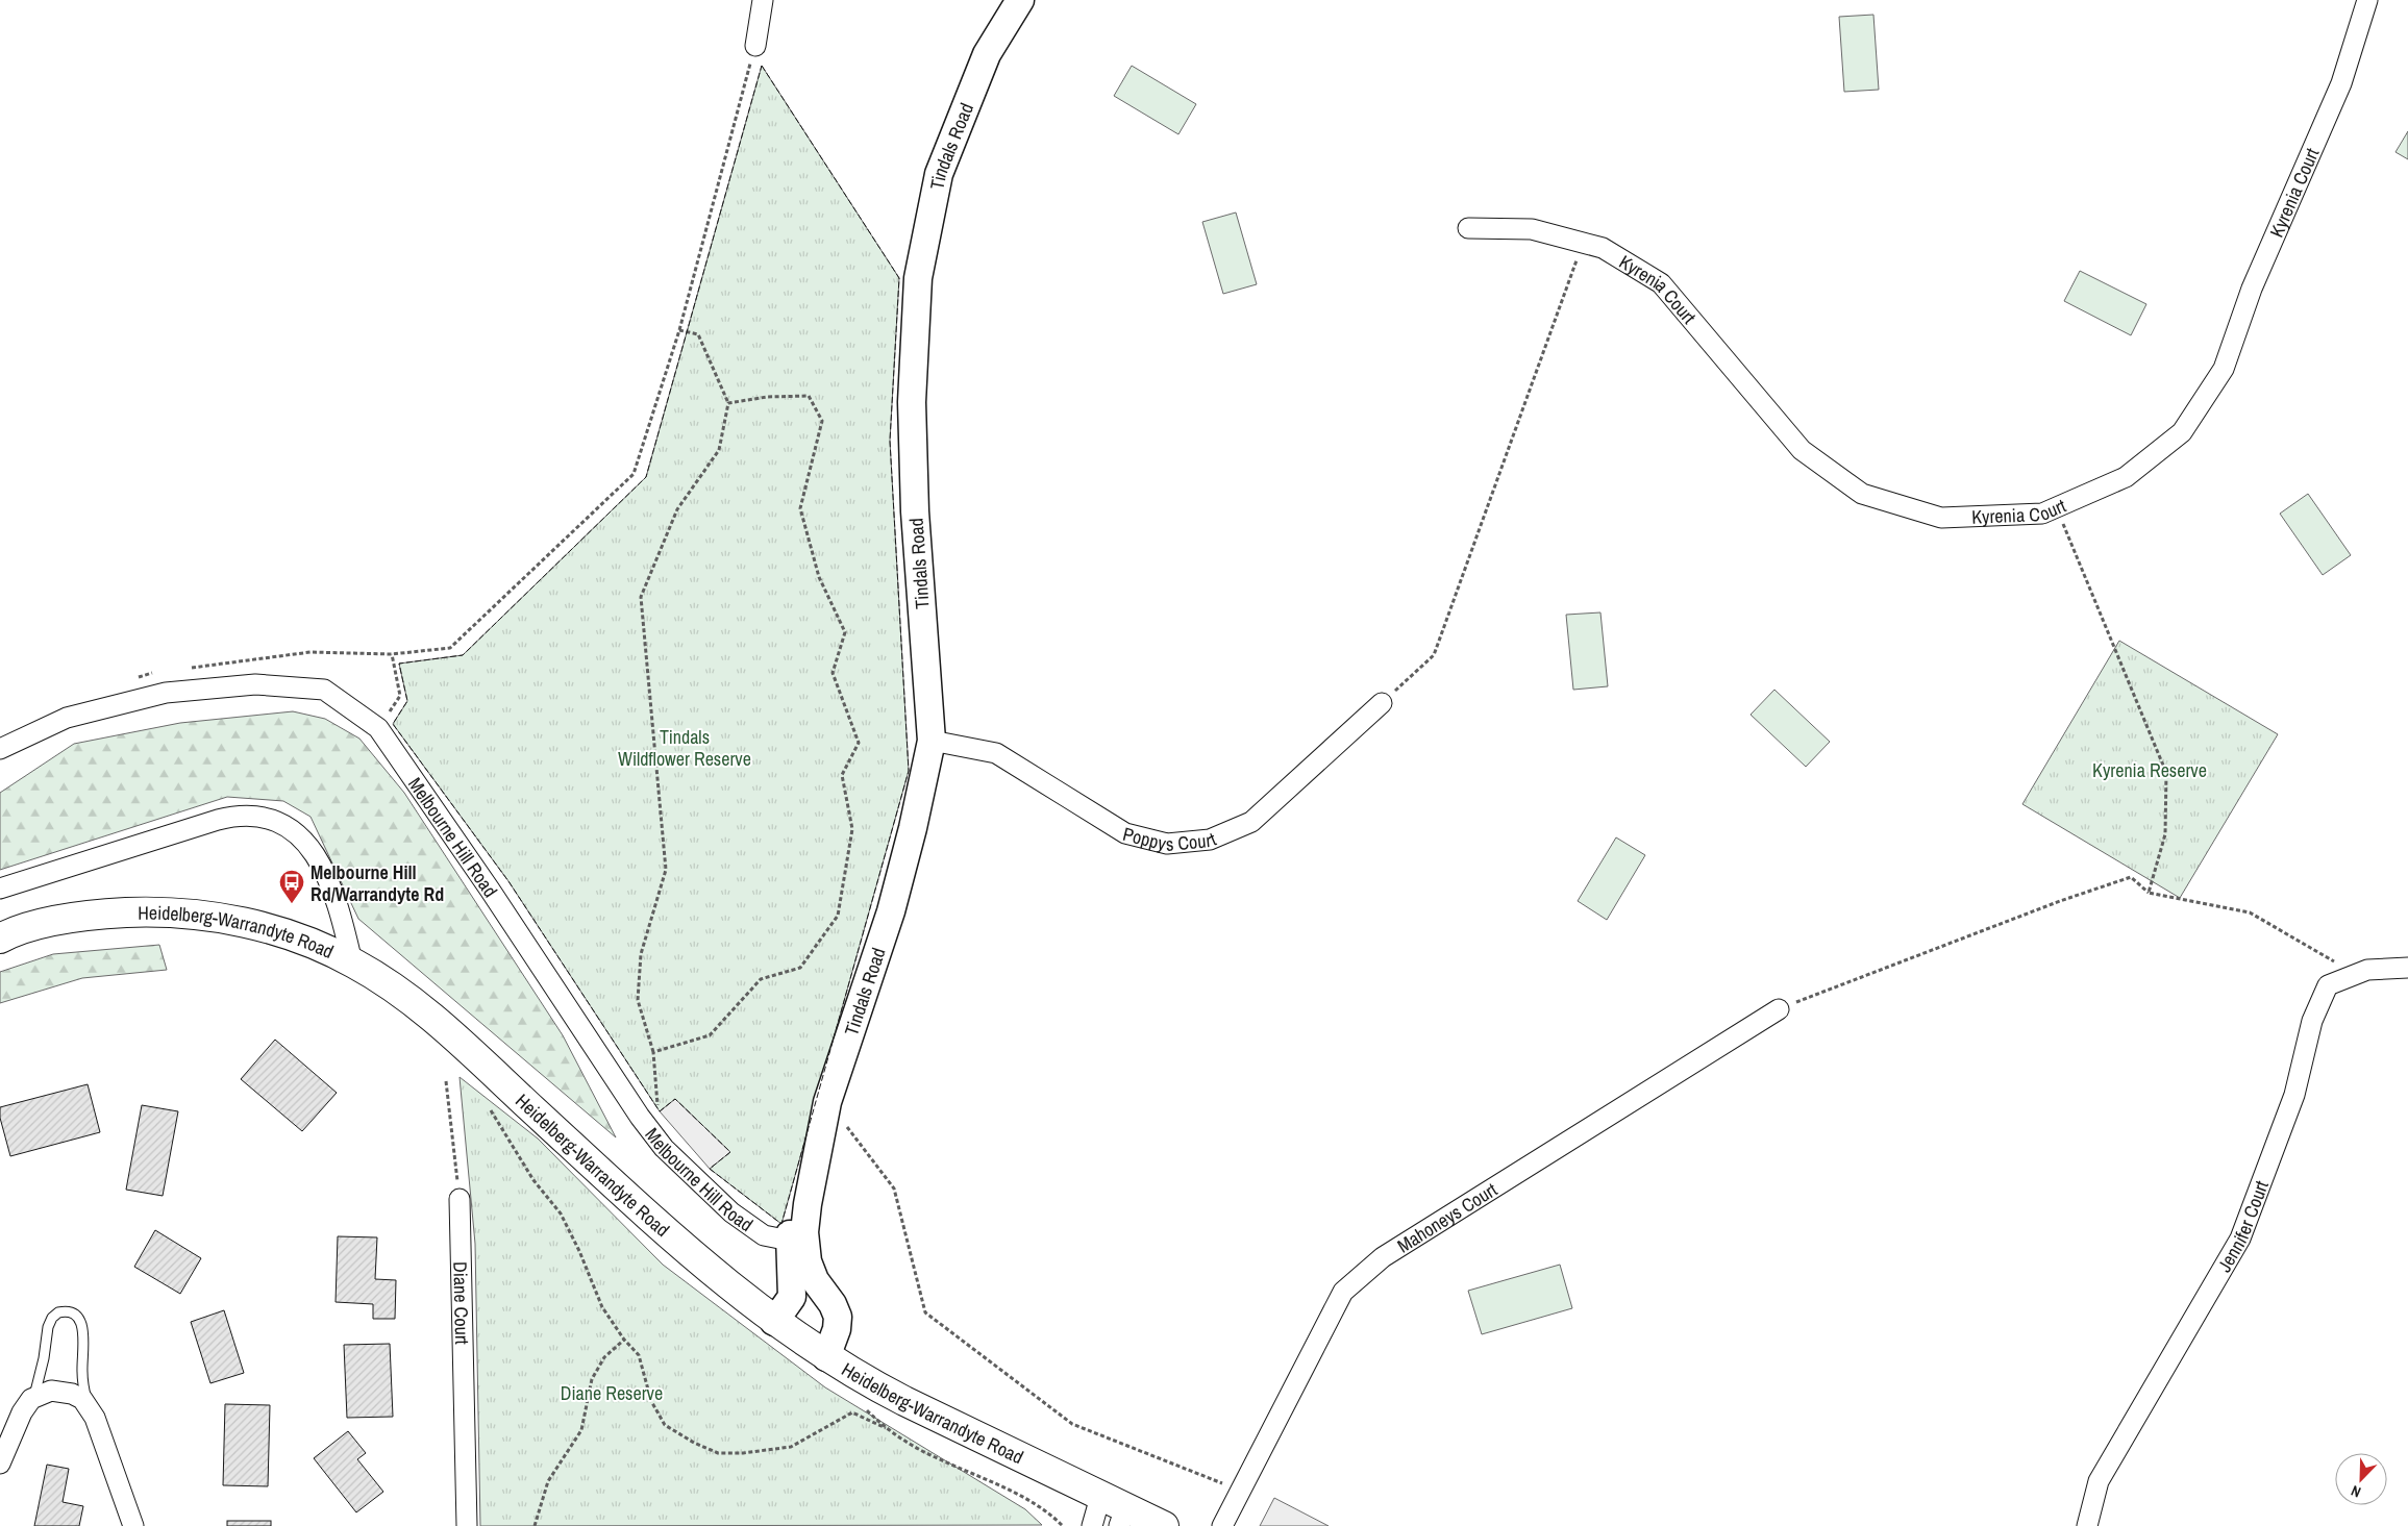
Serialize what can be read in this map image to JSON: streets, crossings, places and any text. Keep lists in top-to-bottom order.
{
  "streets": {
    "main road": ["Tindals Road", "Heidelberg-Warrandyte Road"],
    "street": [
      "Kyrenia Court",
      "Poppys Court",
      "Melbourne Hill Road",
      "Mahoneys Court",
      "Jennifer Court",
      "Diane Court"
    ]
  },
  "crossings": [
    ["Tindals Road", "Poppys Court"],
    ["Tindals Road", "Melbourne Hill Road"],
    ["Tindals Road", "Heidelberg-Warrandyte Road"]
  ],
  "parks": ["Tindals Wildflower Reserve", "Kyrenia Reserve", "Diane Reserve"],
  "places": {
    "bus stop": ["Melbourne Hill Rd/Warrandyte Rd"]
  },
  "north": "bottom left"
}
